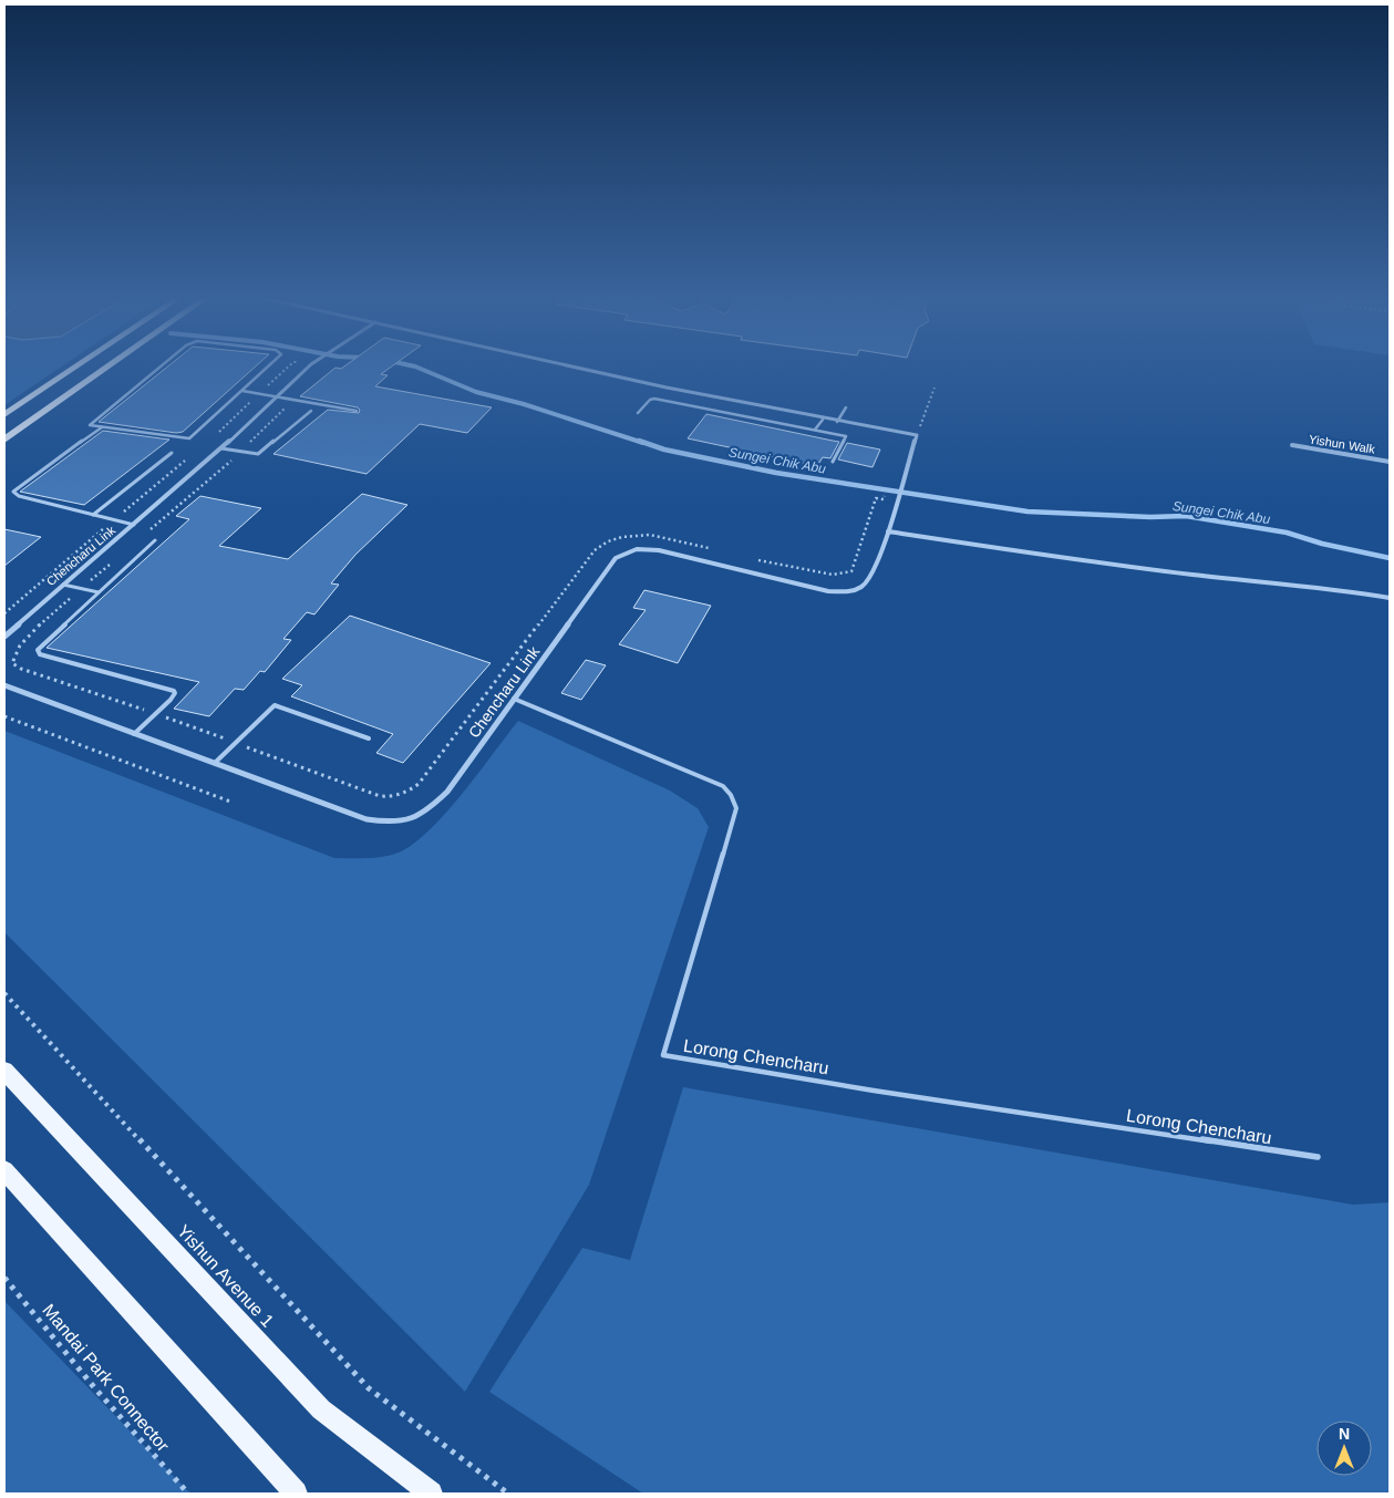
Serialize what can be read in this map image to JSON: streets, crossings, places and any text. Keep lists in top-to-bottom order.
{
  "streets": {
    "main road": ["Yishun Avenue 1"],
    "street": ["Yishun Walk", "Chencharu Link"],
    "lane": ["Lorong Chencharu"],
    "path": ["Mandai Park Connector"]
  },
  "crossings": [
    ["Chencharu Link", "Lorong Chencharu"]
  ],
  "water": ["Sungei Chik Abu"],
  "north": "top"
}
